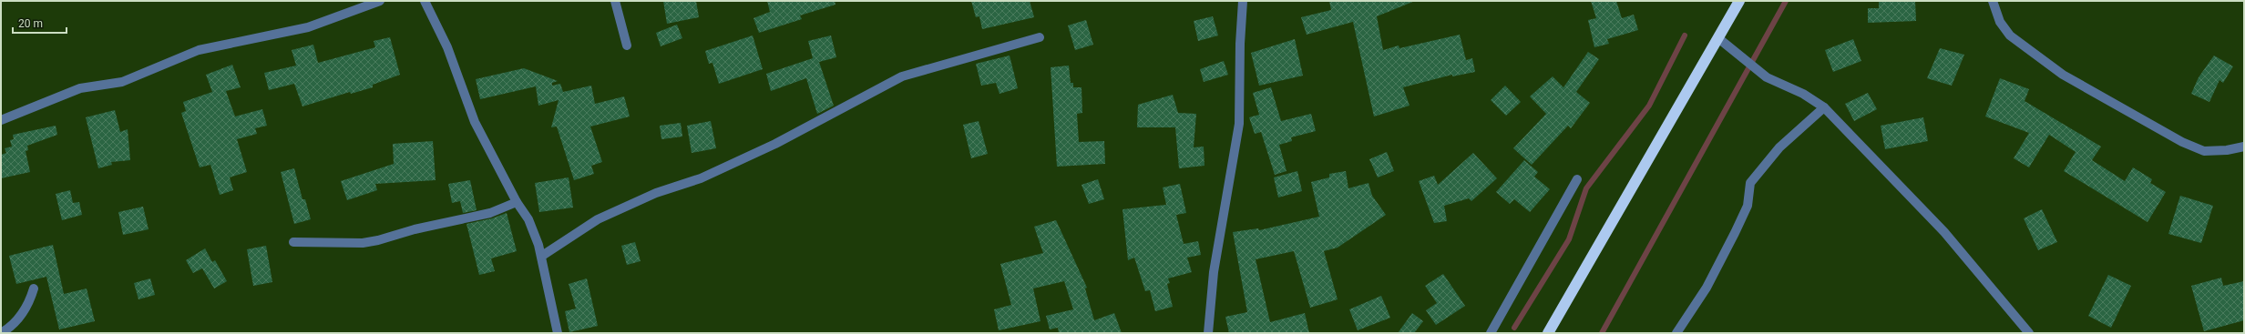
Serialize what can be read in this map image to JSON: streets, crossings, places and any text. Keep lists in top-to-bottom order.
{
  "scale_bar": "20 m"
}
